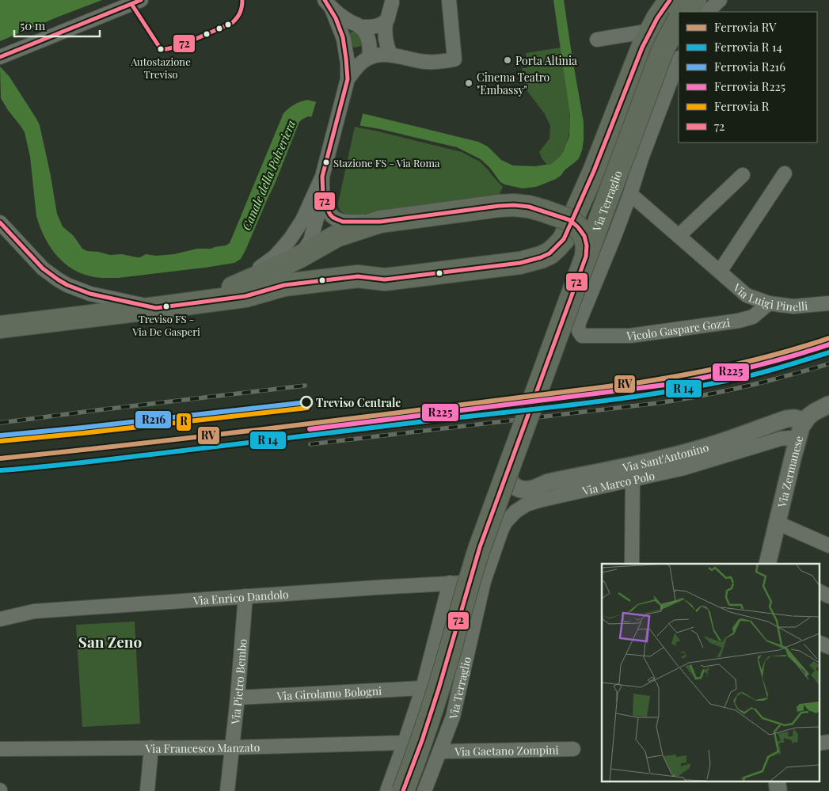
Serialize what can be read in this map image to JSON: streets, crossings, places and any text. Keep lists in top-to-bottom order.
{
  "streets": {
    "main road": ["Via Terraglio"],
    "street": [
      "Via Luigi Pinelli",
      "Vicolo Gaspare Gozzi",
      "Via Sant'Antonino",
      "Via Zermanese",
      "Via Marco Polo",
      "Via Enrico Dandolo",
      "Via Pietro Bembo",
      "Via Girolamo Bologni",
      "Via Francesco Manzato",
      "Via Gaetano Zompini"
    ]
  },
  "crossings": [
    ["Via Terraglio", "Via Sant'Antonino"],
    ["Via Terraglio", "Via Marco Polo"],
    ["Via Terraglio", "Via Enrico Dandolo"],
    ["Via Terraglio", "Via Gaetano Zompini"],
    ["Via Luigi Pinelli", "Vicolo Gaspare Gozzi"],
    ["Via Sant'Antonino", "Via Zermanese"],
    ["Via Zermanese", "Via Marco Polo"],
    ["Via Marco Polo", "Via Enrico Dandolo"],
    ["Via Enrico Dandolo", "Via Pietro Bembo"],
    ["Via Pietro Bembo", "Via Girolamo Bologni"],
    ["Via Pietro Bembo", "Via Francesco Manzato"]
  ],
  "districts": ["San Zeno"],
  "water": ["Canale della Polveriera"],
  "places": [
    "Autostazione Treviso",
    "Porta Altinia",
    "Cinema Teatro \"Embassy\"",
    "Stazione FS - Via Roma",
    "Treviso FS - Via De Gasperi",
    "Treviso Centrale"
  ],
  "lines": [
    "transit line 72",
    "rail line RV",
    "rail line R225",
    "rail line R216",
    "rail line R"
  ],
  "legend": [
    "Ferrovia RV",
    "Ferrovia R 14",
    "Ferrovia R216",
    "Ferrovia R225",
    "Ferrovia R",
    "72"
  ],
  "scale_bar": "50 m"
}
